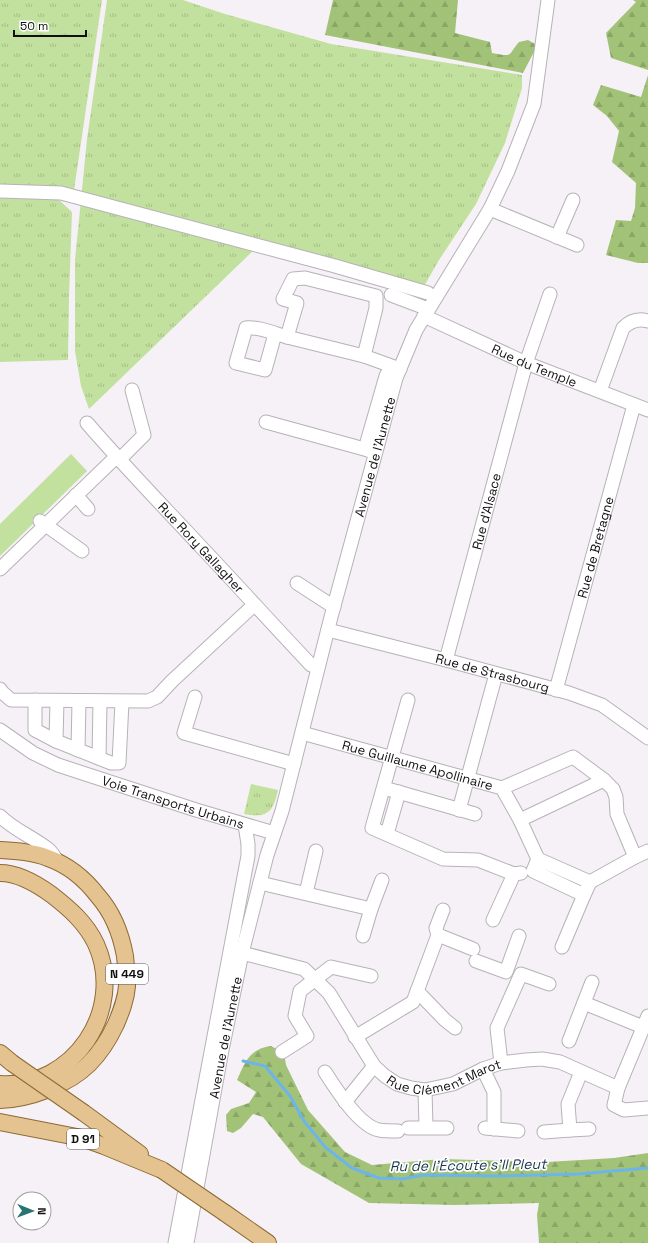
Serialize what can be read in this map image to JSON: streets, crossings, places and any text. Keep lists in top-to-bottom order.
{
  "streets": {
    "main road": ["N 449", "D 91"],
    "street": [
      "Rue du Temple",
      "Avenue de l'Aunette",
      "Rue d'Alsace",
      "Rue de Bretagne",
      "Rue Rory Gallagher",
      "Rue de Strasbourg",
      "Rue Guillaume Apollinaire",
      "Voie Transports Urbains",
      "Avenue de l’Aunette",
      "Rue Clément Marot"
    ]
  },
  "crossings": [
    ["Rue du Temple", "Avenue de l'Aunette"],
    ["Rue du Temple", "Rue d'Alsace"],
    ["Rue du Temple", "Rue de Bretagne"],
    ["Avenue de l'Aunette", "Rue Rory Gallagher"],
    ["Avenue de l'Aunette", "Rue de Strasbourg"],
    ["Avenue de l'Aunette", "Rue Guillaume Apollinaire"],
    ["Avenue de l'Aunette", "Avenue de l’Aunette"],
    ["Rue d'Alsace", "Rue de Strasbourg"],
    ["Rue de Bretagne", "Rue de Strasbourg"],
    ["Avenue de l’Aunette", "Rue Clément Marot"]
  ],
  "water": ["Ru de l'Écoute s'Il Pleut"],
  "scale_bar": "50 m",
  "north": "right"
}
